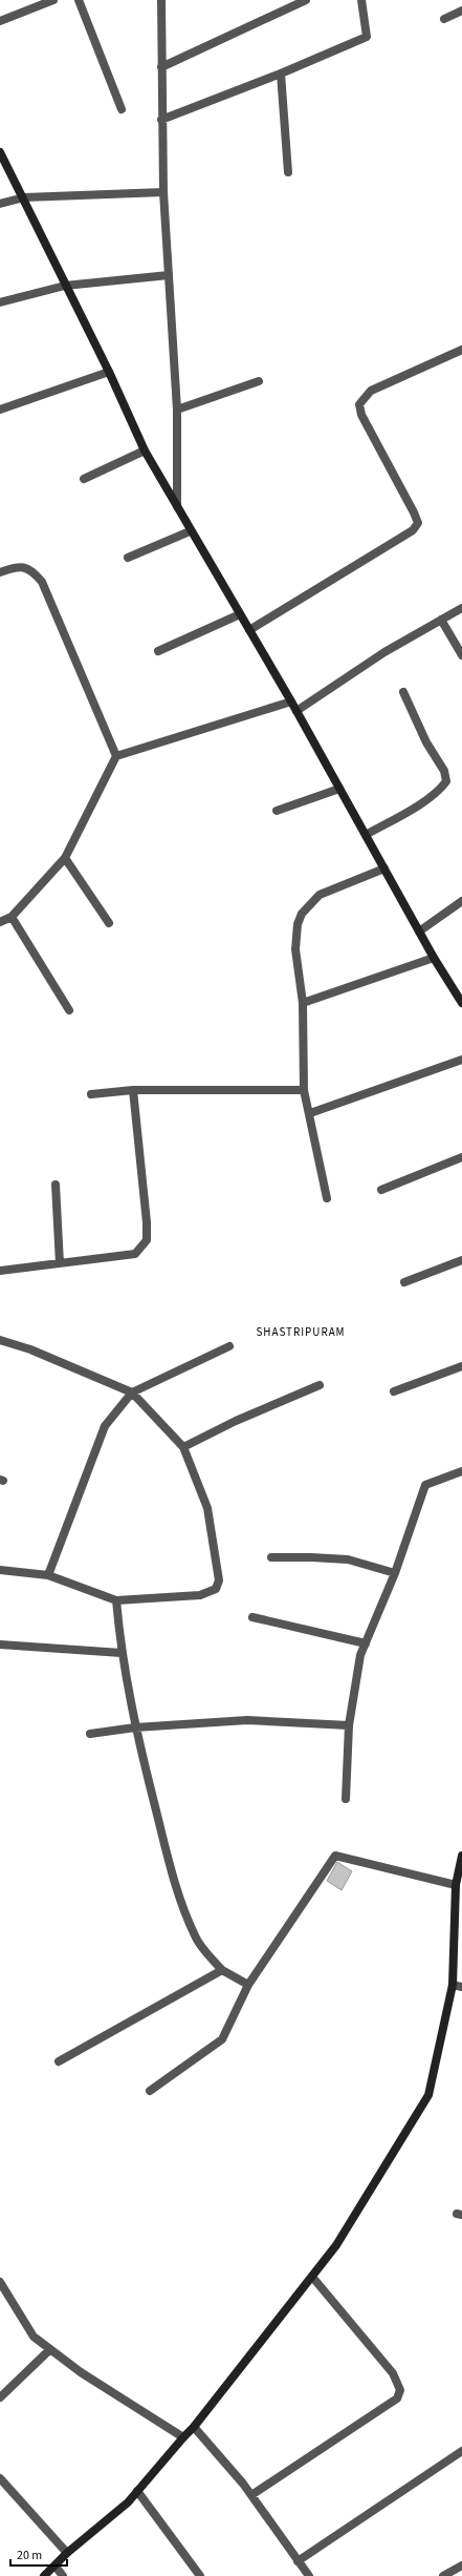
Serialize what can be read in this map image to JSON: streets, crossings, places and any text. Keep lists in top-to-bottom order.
{
  "districts": ["SHASTRIPURAM"],
  "scale_bar": "20 m"
}
